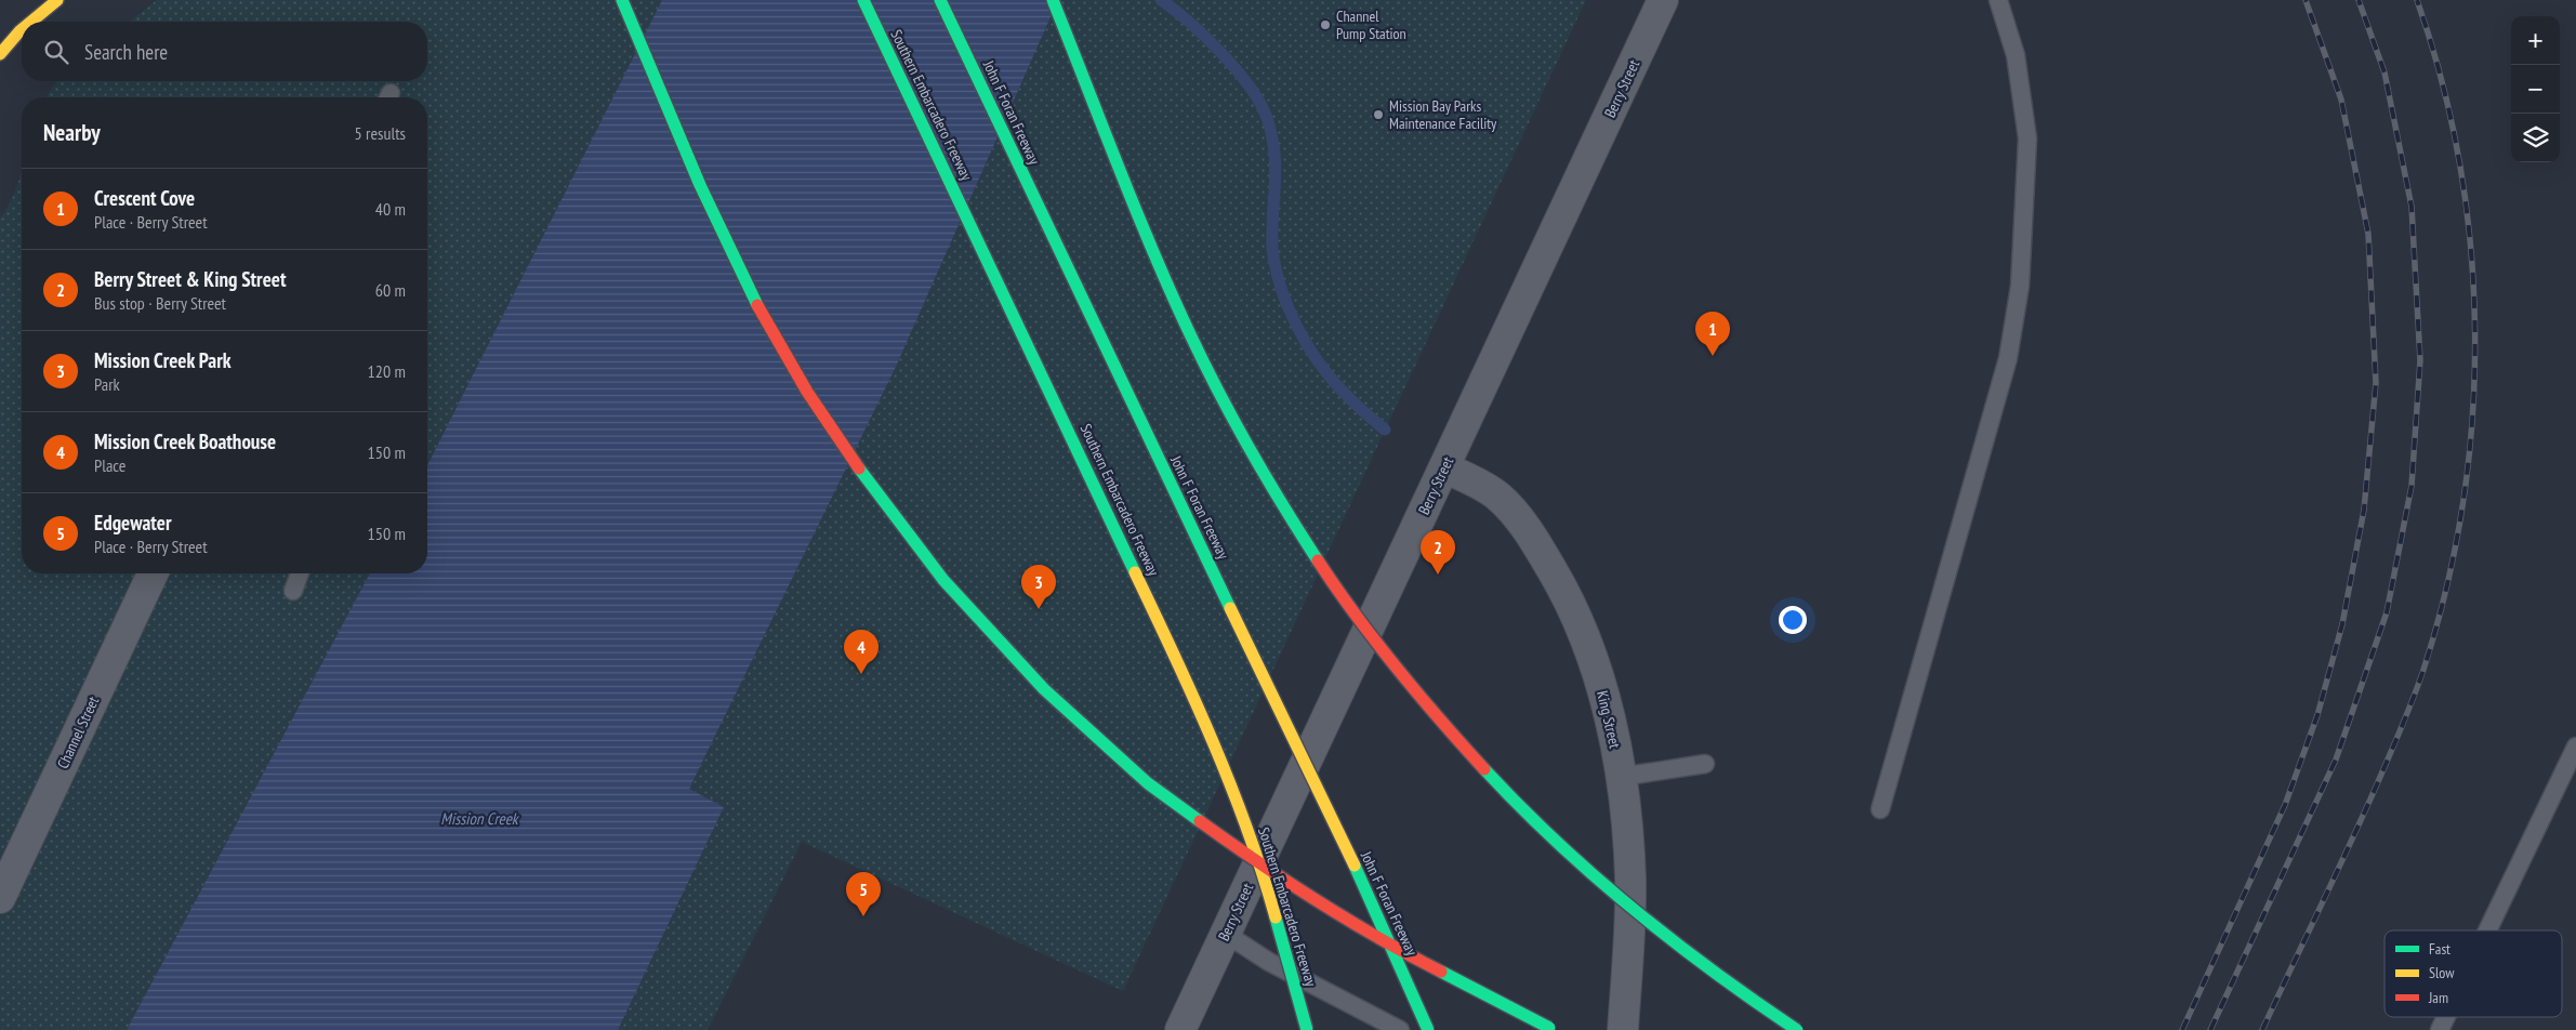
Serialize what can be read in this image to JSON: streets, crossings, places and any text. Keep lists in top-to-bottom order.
{
  "streets": {
    "main road": ["Southern Embarcadero Freeway", "John F Foran Freeway"],
    "street": ["Berry Street", "King Street", "Channel Street"]
  },
  "crossings": [
    ["Berry Street", "King Street"]
  ],
  "water": ["Mission Creek"],
  "places": ["Channel Pump Station", "Mission Bay Parks Maintenance Facility"],
  "legend": ["Fast", "Slow", "Jam"],
  "page": {
    "map_buttons": ["+", "−"],
    "search": "Search here",
    "heading": ["Nearby", "5 results"],
    "list": [
      {
        "mark": "1",
        "name": "Crescent Cove",
        "note": "Place · Berry Street",
        "value": "40 m"
      },
      {
        "mark": "2",
        "name": "Berry Street & King Street",
        "note": "Bus stop · Berry Street",
        "value": "60 m"
      },
      {
        "mark": "3",
        "name": "Mission Creek Park",
        "note": "Park",
        "value": "120 m"
      },
      {
        "mark": "4",
        "name": "Mission Creek Boathouse",
        "note": "Place",
        "value": "150 m"
      },
      {
        "mark": "5",
        "name": "Edgewater",
        "note": "Place · Berry Street",
        "value": "150 m"
      }
    ],
    "pins": [
      "1",
      "2",
      "3",
      "4",
      "5"
    ]
  }
}
